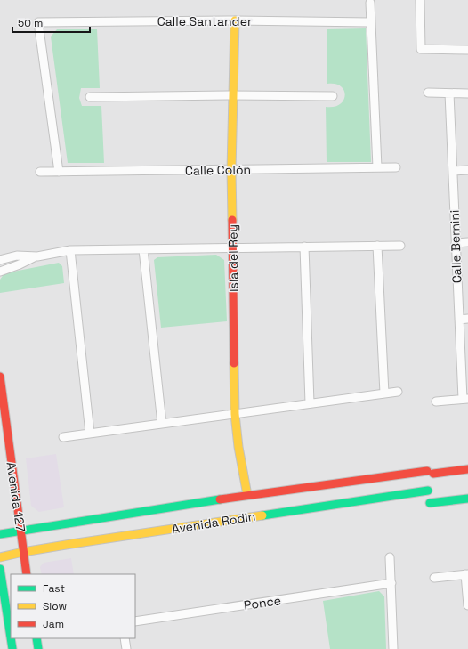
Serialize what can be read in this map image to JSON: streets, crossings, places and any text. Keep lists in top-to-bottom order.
{
  "streets": {
    "street": [
      "Calle Santander",
      "Calle Colón",
      "Calle Bernini",
      "Isla del Rey",
      "Avenida 127",
      "Avenida Rodin",
      "Ponce"
    ]
  },
  "crossings": [
    ["Calle Santander", "Calle Colón"],
    ["Calle Santander", "Isla del Rey"],
    ["Calle Colón", "Isla del Rey"],
    ["Isla del Rey", "Avenida Rodin"],
    ["Avenida 127", "Avenida Rodin"]
  ],
  "legend": ["Fast", "Slow", "Jam"],
  "scale_bar": "50 m"
}
